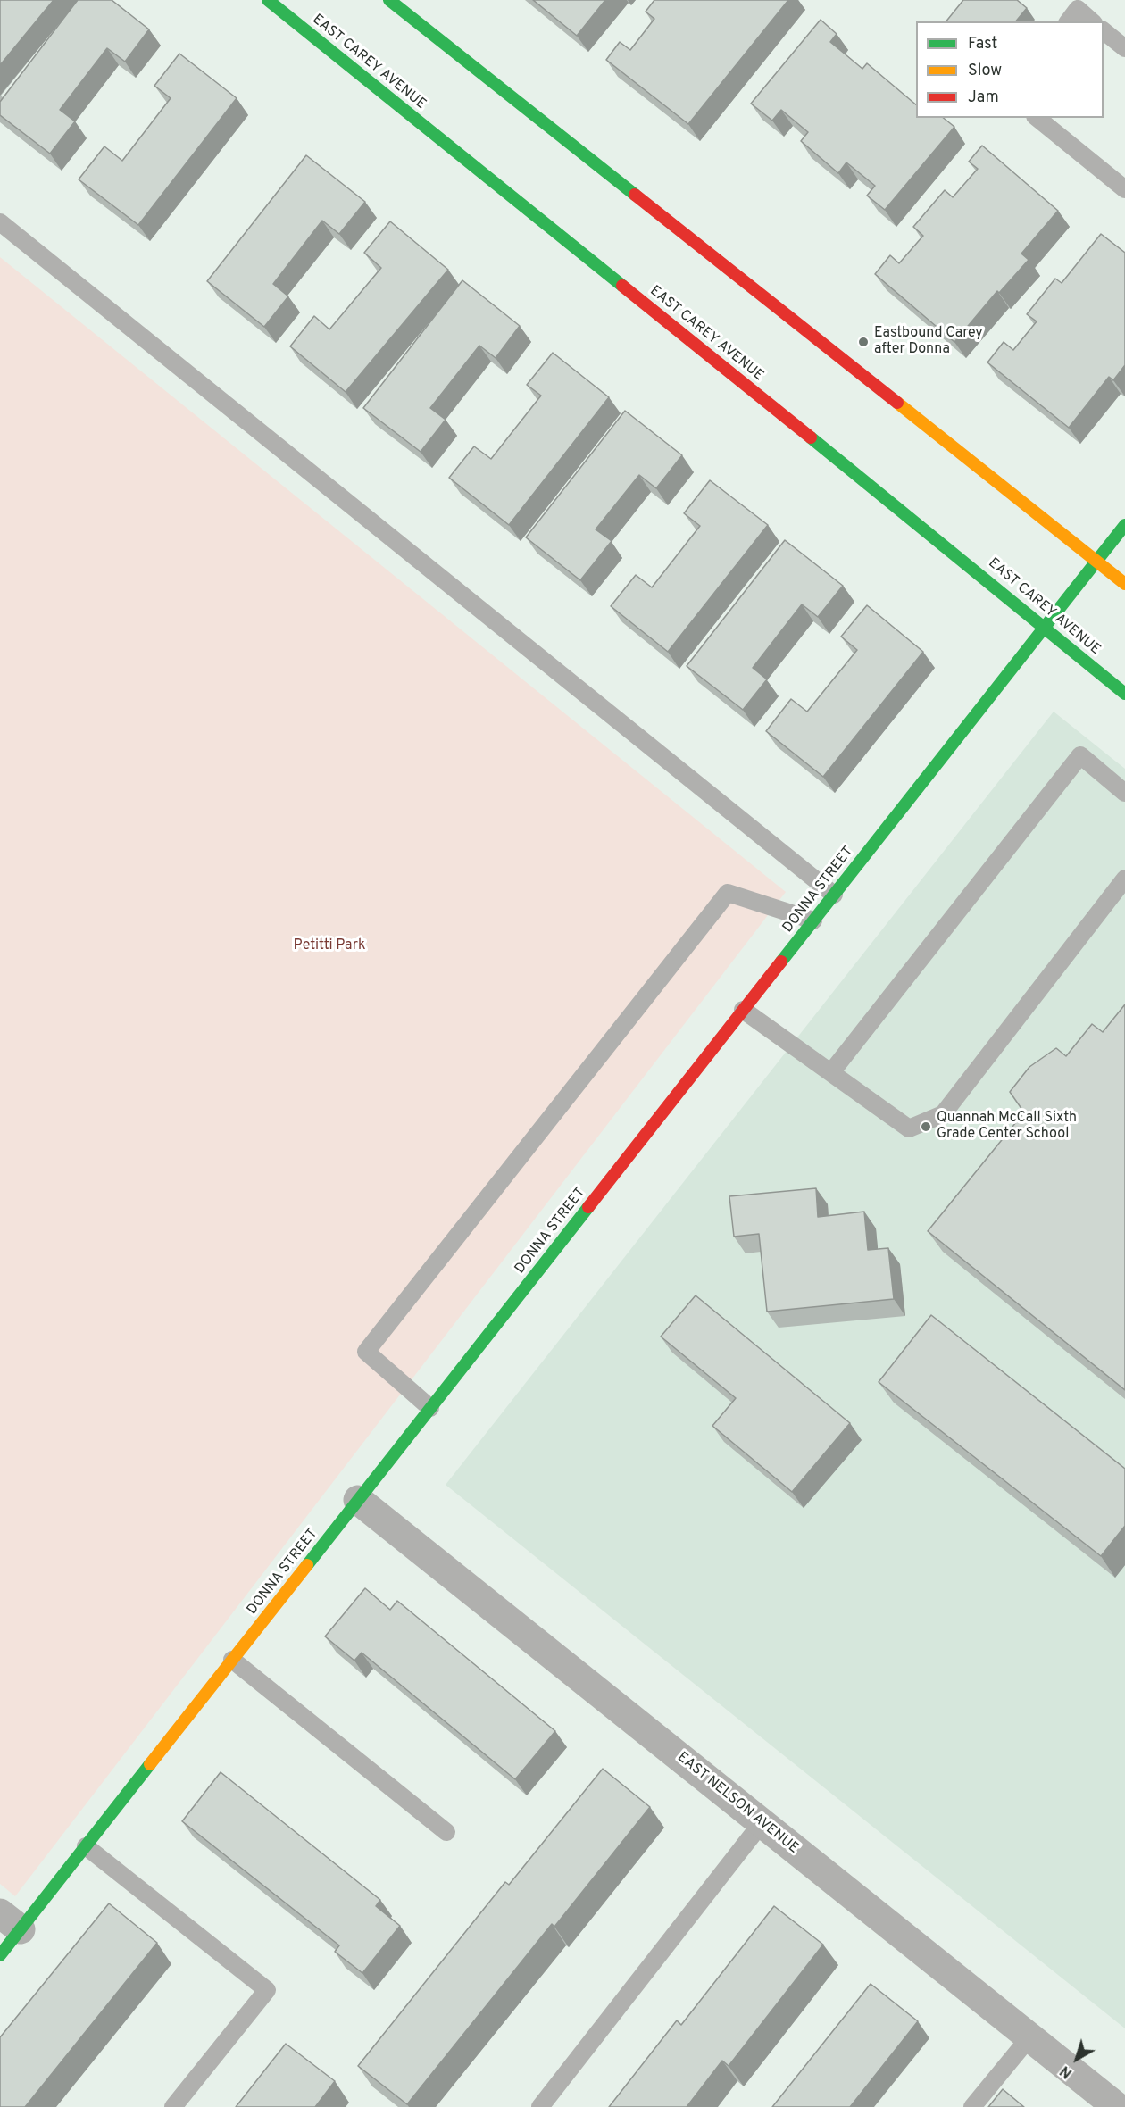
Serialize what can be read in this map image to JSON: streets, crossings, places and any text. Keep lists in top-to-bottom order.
{
  "streets": {
    "main road": ["EAST CAREY AVENUE", "DONNA STREET"],
    "street": ["EAST NELSON AVENUE"]
  },
  "crossings": [
    ["EAST CAREY AVENUE", "DONNA STREET"],
    ["DONNA STREET", "EAST NELSON AVENUE"]
  ],
  "parks": ["Petitti Park"],
  "places": ["Eastbound Carey after Donna", "Quannah McCall Sixth Grade Center School"],
  "legend": ["Fast", "Slow", "Jam"],
  "north": "bottom left"
}
